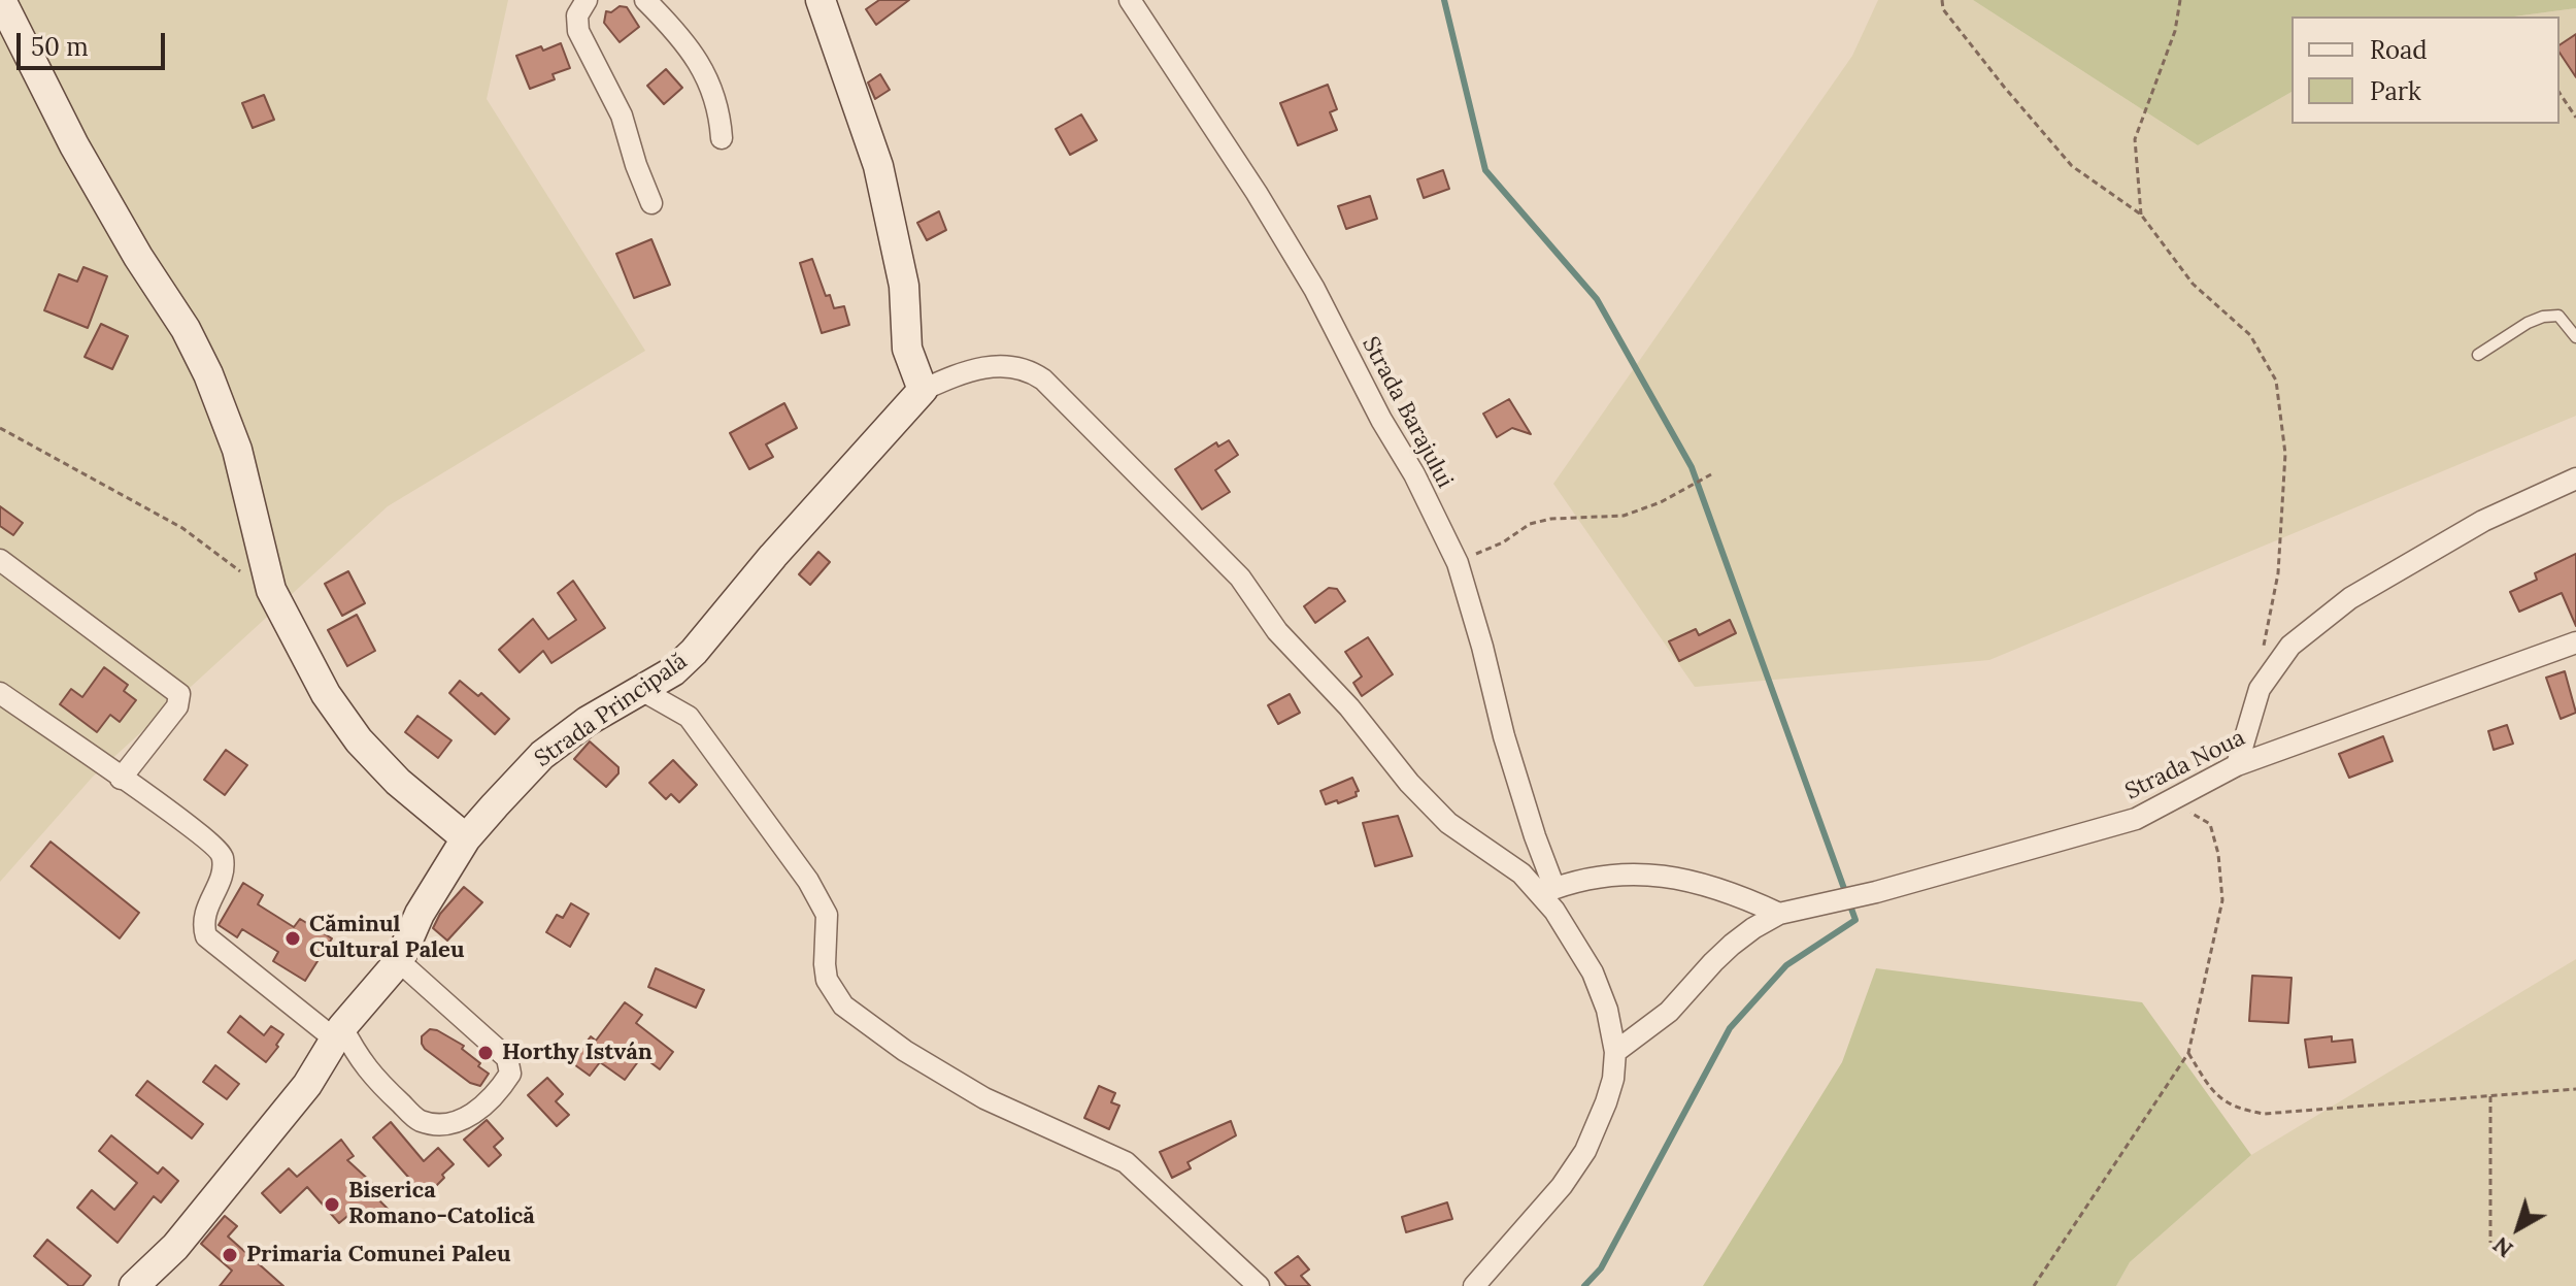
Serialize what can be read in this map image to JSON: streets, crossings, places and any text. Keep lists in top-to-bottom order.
{
  "streets": {
    "main road": ["Strada Principală"],
    "street": ["Strada Barajului", "Strada Noua"]
  },
  "places": [
    "Căminul Cultural Paleu",
    "Horthy István",
    "Biserica Romano-Catolică",
    "Primaria Comunei Paleu"
  ],
  "legend": ["Road", "Park"],
  "scale_bar": "50 m",
  "north": "bottom left"
}
